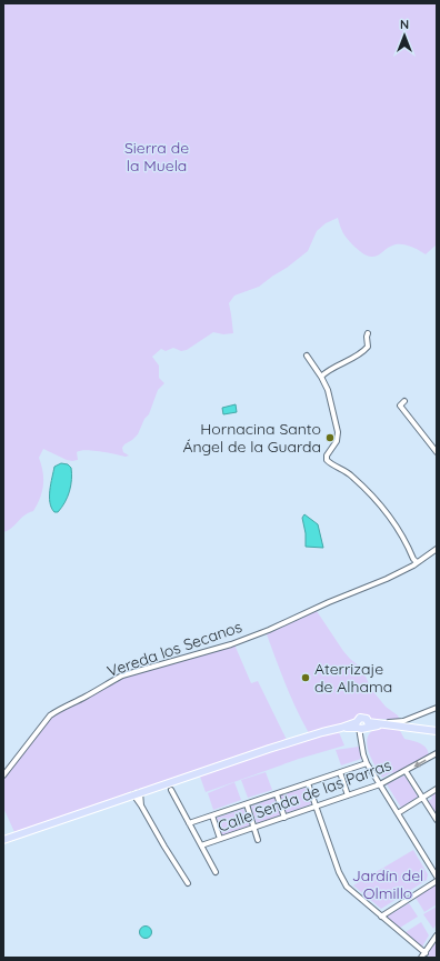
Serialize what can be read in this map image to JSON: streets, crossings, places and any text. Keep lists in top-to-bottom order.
{
  "streets": {
    "street": ["Vereda los Secanos", "Calle Senda de las Parras"]
  },
  "parks": ["Sierra de la Muela", "Jardín del Olmillo"],
  "places": ["Hornacina Santo Ángel de la Guarda", "Aterrizaje de Alhama"],
  "north": "top"
}
